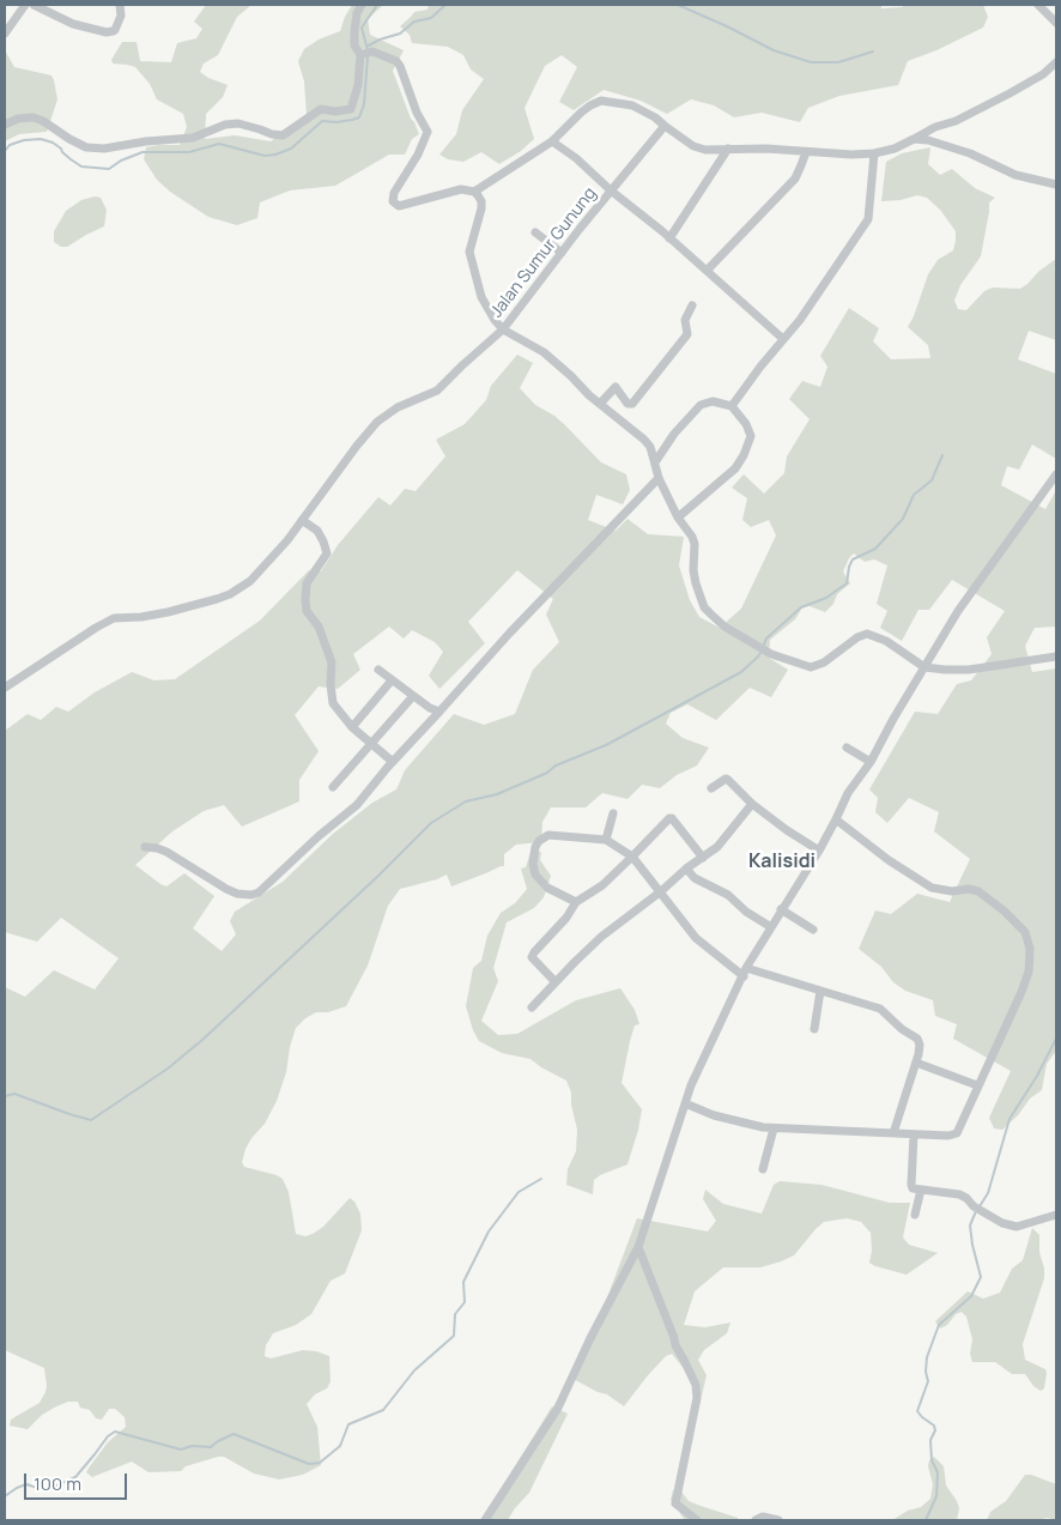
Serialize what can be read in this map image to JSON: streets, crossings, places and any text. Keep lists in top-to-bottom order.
{
  "streets": {
    "street": ["Jalan Sumur Gunung"]
  },
  "districts": ["Kalisidi"],
  "scale_bar": "100 m"
}
